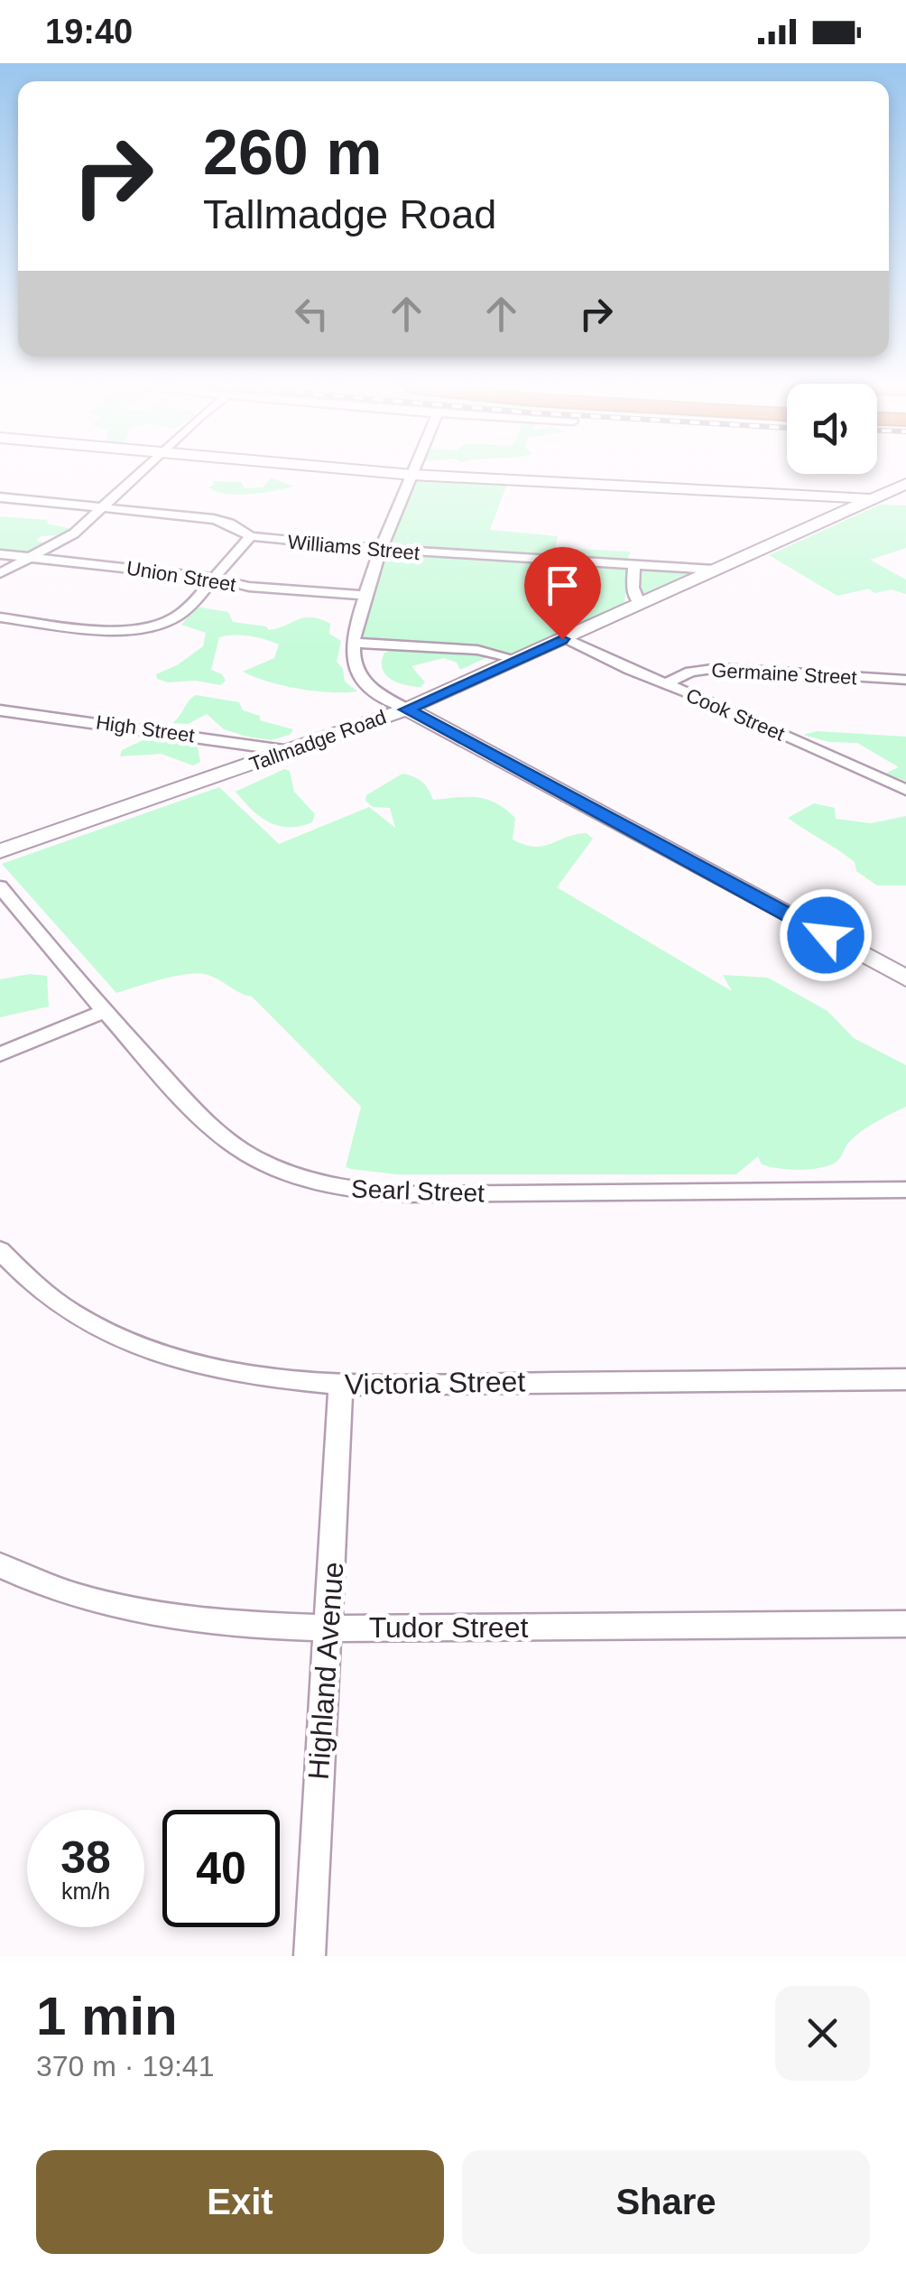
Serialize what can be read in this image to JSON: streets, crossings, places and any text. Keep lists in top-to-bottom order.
{
  "streets": {
    "street": [
      "Williams Street",
      "Union Street",
      "Germaine Street",
      "Cook Street",
      "High Street",
      "Tallmadge Road",
      "Searl Street",
      "Victoria Street",
      "Tudor Street",
      "Highland Avenue"
    ]
  },
  "crossings": [
    ["Williams Street", "Tallmadge Road"],
    ["Germaine Street", "Cook Street"],
    ["Cook Street", "Tallmadge Road"],
    ["High Street", "Tallmadge Road"],
    ["Victoria Street", "Highland Avenue"],
    ["Tudor Street", "Highland Avenue"]
  ],
  "page": {
    "status": "19:40",
    "turn": ["260 m", "Tallmadge Road"],
    "speed": "38 km/h",
    "limit": "40",
    "heading": ["1 min", "370 m · 19:41"],
    "buttons": ["Exit", "Share"]
  }
}
